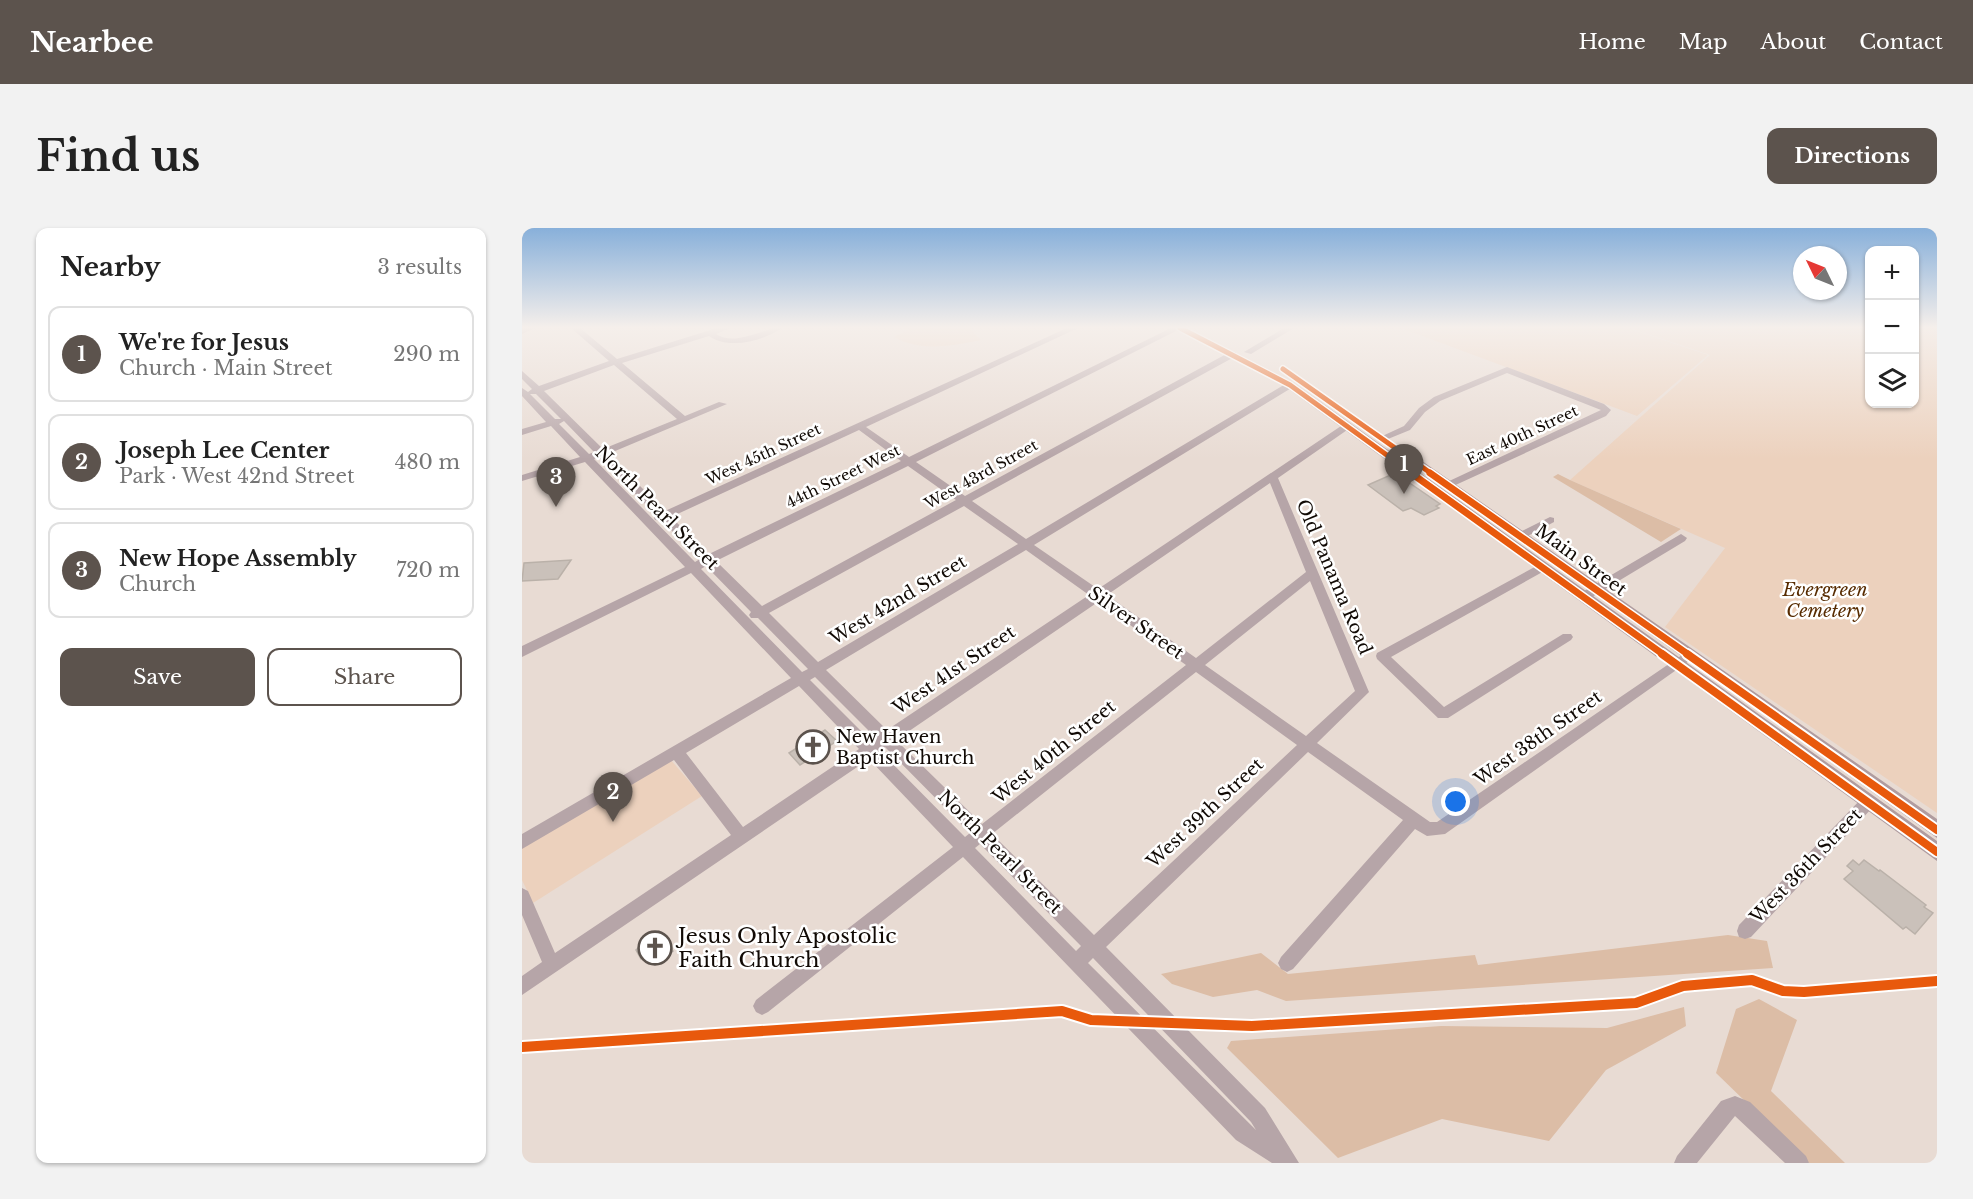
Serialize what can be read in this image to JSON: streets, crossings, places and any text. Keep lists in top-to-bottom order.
{
  "streets": {
    "main road": ["Main Street"],
    "street": [
      "East 40th Street",
      "West 45th Street",
      "West 43rd Street",
      "44th Street West",
      "North Pearl Street",
      "Old Panama Road",
      "West 42nd Street",
      "Silver Street",
      "West 41st Street",
      "West 38th Street",
      "West 40th Street",
      "West 39th Street",
      "West 36th Street"
    ]
  },
  "crossings": [
    ["East 40th Street", "Main Street"],
    ["West 45th Street", "North Pearl Street"],
    ["West 45th Street", "Silver Street"],
    ["West 43rd Street", "North Pearl Street"],
    ["West 43rd Street", "Silver Street"],
    ["44th Street West", "North Pearl Street"],
    ["44th Street West", "Silver Street"],
    ["North Pearl Street", "West 42nd Street"],
    ["North Pearl Street", "West 41st Street"],
    ["North Pearl Street", "West 40th Street"],
    ["North Pearl Street", "West 39th Street"],
    ["Main Street", "West 42nd Street"],
    ["Main Street", "West 41st Street"],
    ["Main Street", "West 38th Street"],
    ["Main Street", "West 36th Street"],
    ["Old Panama Road", "West 41st Street"],
    ["Old Panama Road", "West 40th Street"],
    ["Old Panama Road", "West 39th Street"],
    ["West 42nd Street", "Silver Street"],
    ["Silver Street", "West 41st Street"],
    ["Silver Street", "West 38th Street"],
    ["Silver Street", "West 40th Street"],
    ["Silver Street", "West 39th Street"]
  ],
  "parks": ["Evergreen Cemetery"],
  "places": {
    "church": ["New Haven Baptist Church", "Jesus Only Apostolic Faith Church"]
  },
  "north": "top left",
  "page": {
    "header": "Nearbee",
    "nav": [
      "Home",
      "Map",
      "About",
      "Contact"
    ],
    "buttons": [
      "Directions",
      ["Save", "Share"]
    ],
    "title": "Find us",
    "heading": ["Nearby", "3 results"],
    "map_buttons": ["+", "−"],
    "list": [
      {
        "mark": "1",
        "name": "We're for Jesus",
        "note": "Church · Main Street",
        "value": "290 m"
      },
      {
        "mark": "2",
        "name": "Joseph Lee Center",
        "note": "Park · West 42nd Street",
        "value": "480 m"
      },
      {
        "mark": "3",
        "name": "New Hope Assembly",
        "note": "Church",
        "value": "720 m"
      }
    ],
    "pins": ["1", "3", "2"]
  }
}
